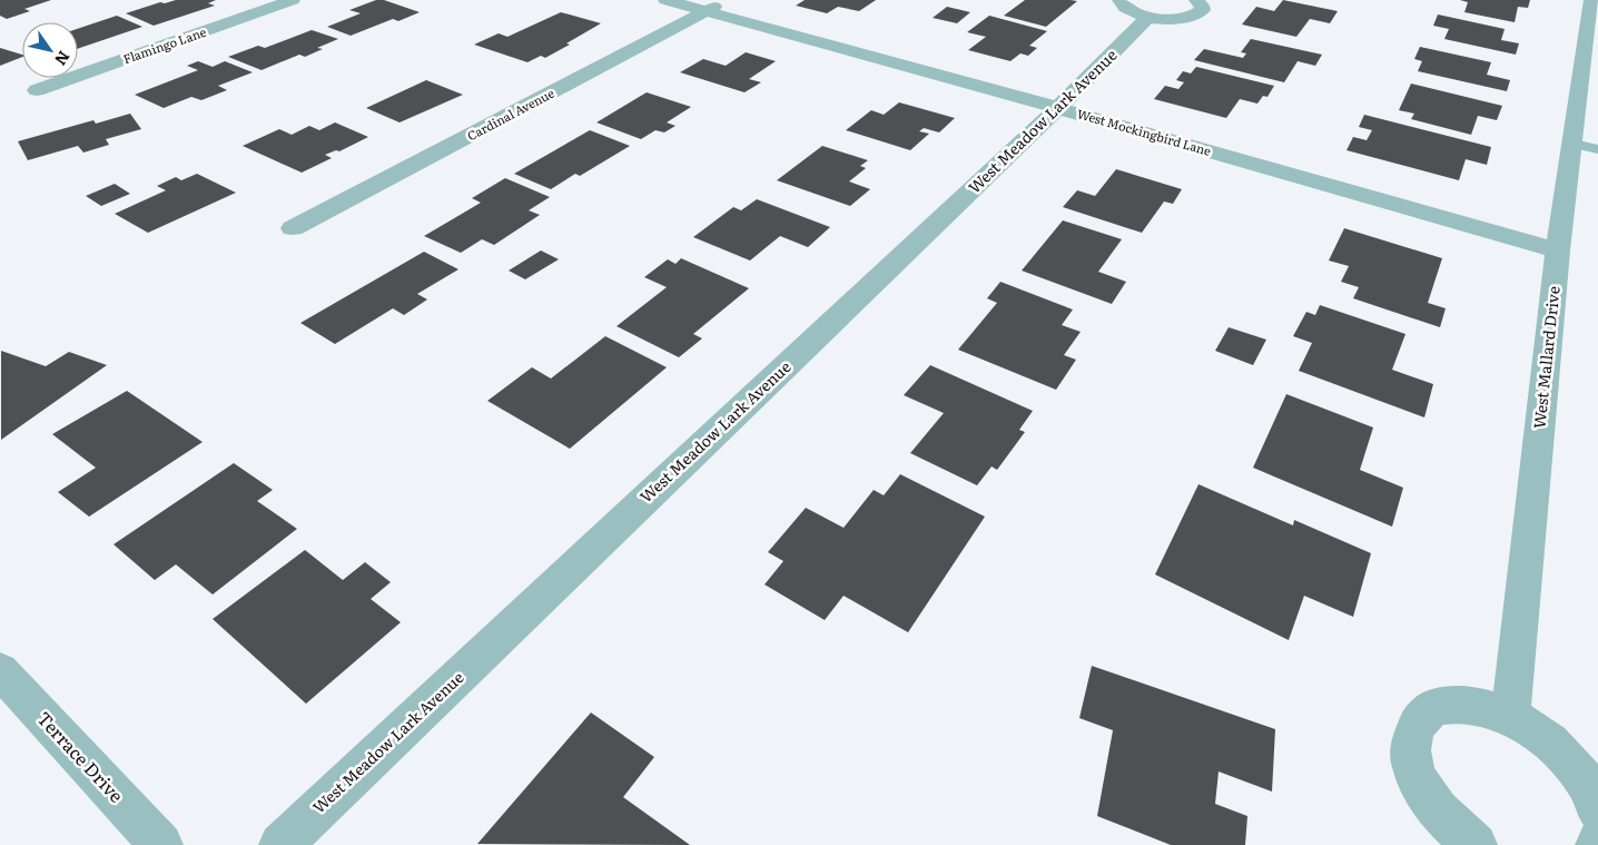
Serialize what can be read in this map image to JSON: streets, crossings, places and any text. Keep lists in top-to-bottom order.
{
  "streets": {
    "street": [
      "Flamingo Lane",
      "Cardinal Avenue",
      "West Meadow Lark Avenue",
      "West Mockingbird Lane",
      "West Mallard Drive",
      "Terrace Drive"
    ]
  },
  "crossings": [
    ["Cardinal Avenue", "West Mockingbird Lane"],
    ["West Meadow Lark Avenue", "West Mockingbird Lane"],
    ["West Mockingbird Lane", "West Mallard Drive"]
  ],
  "north": "bottom right"
}
